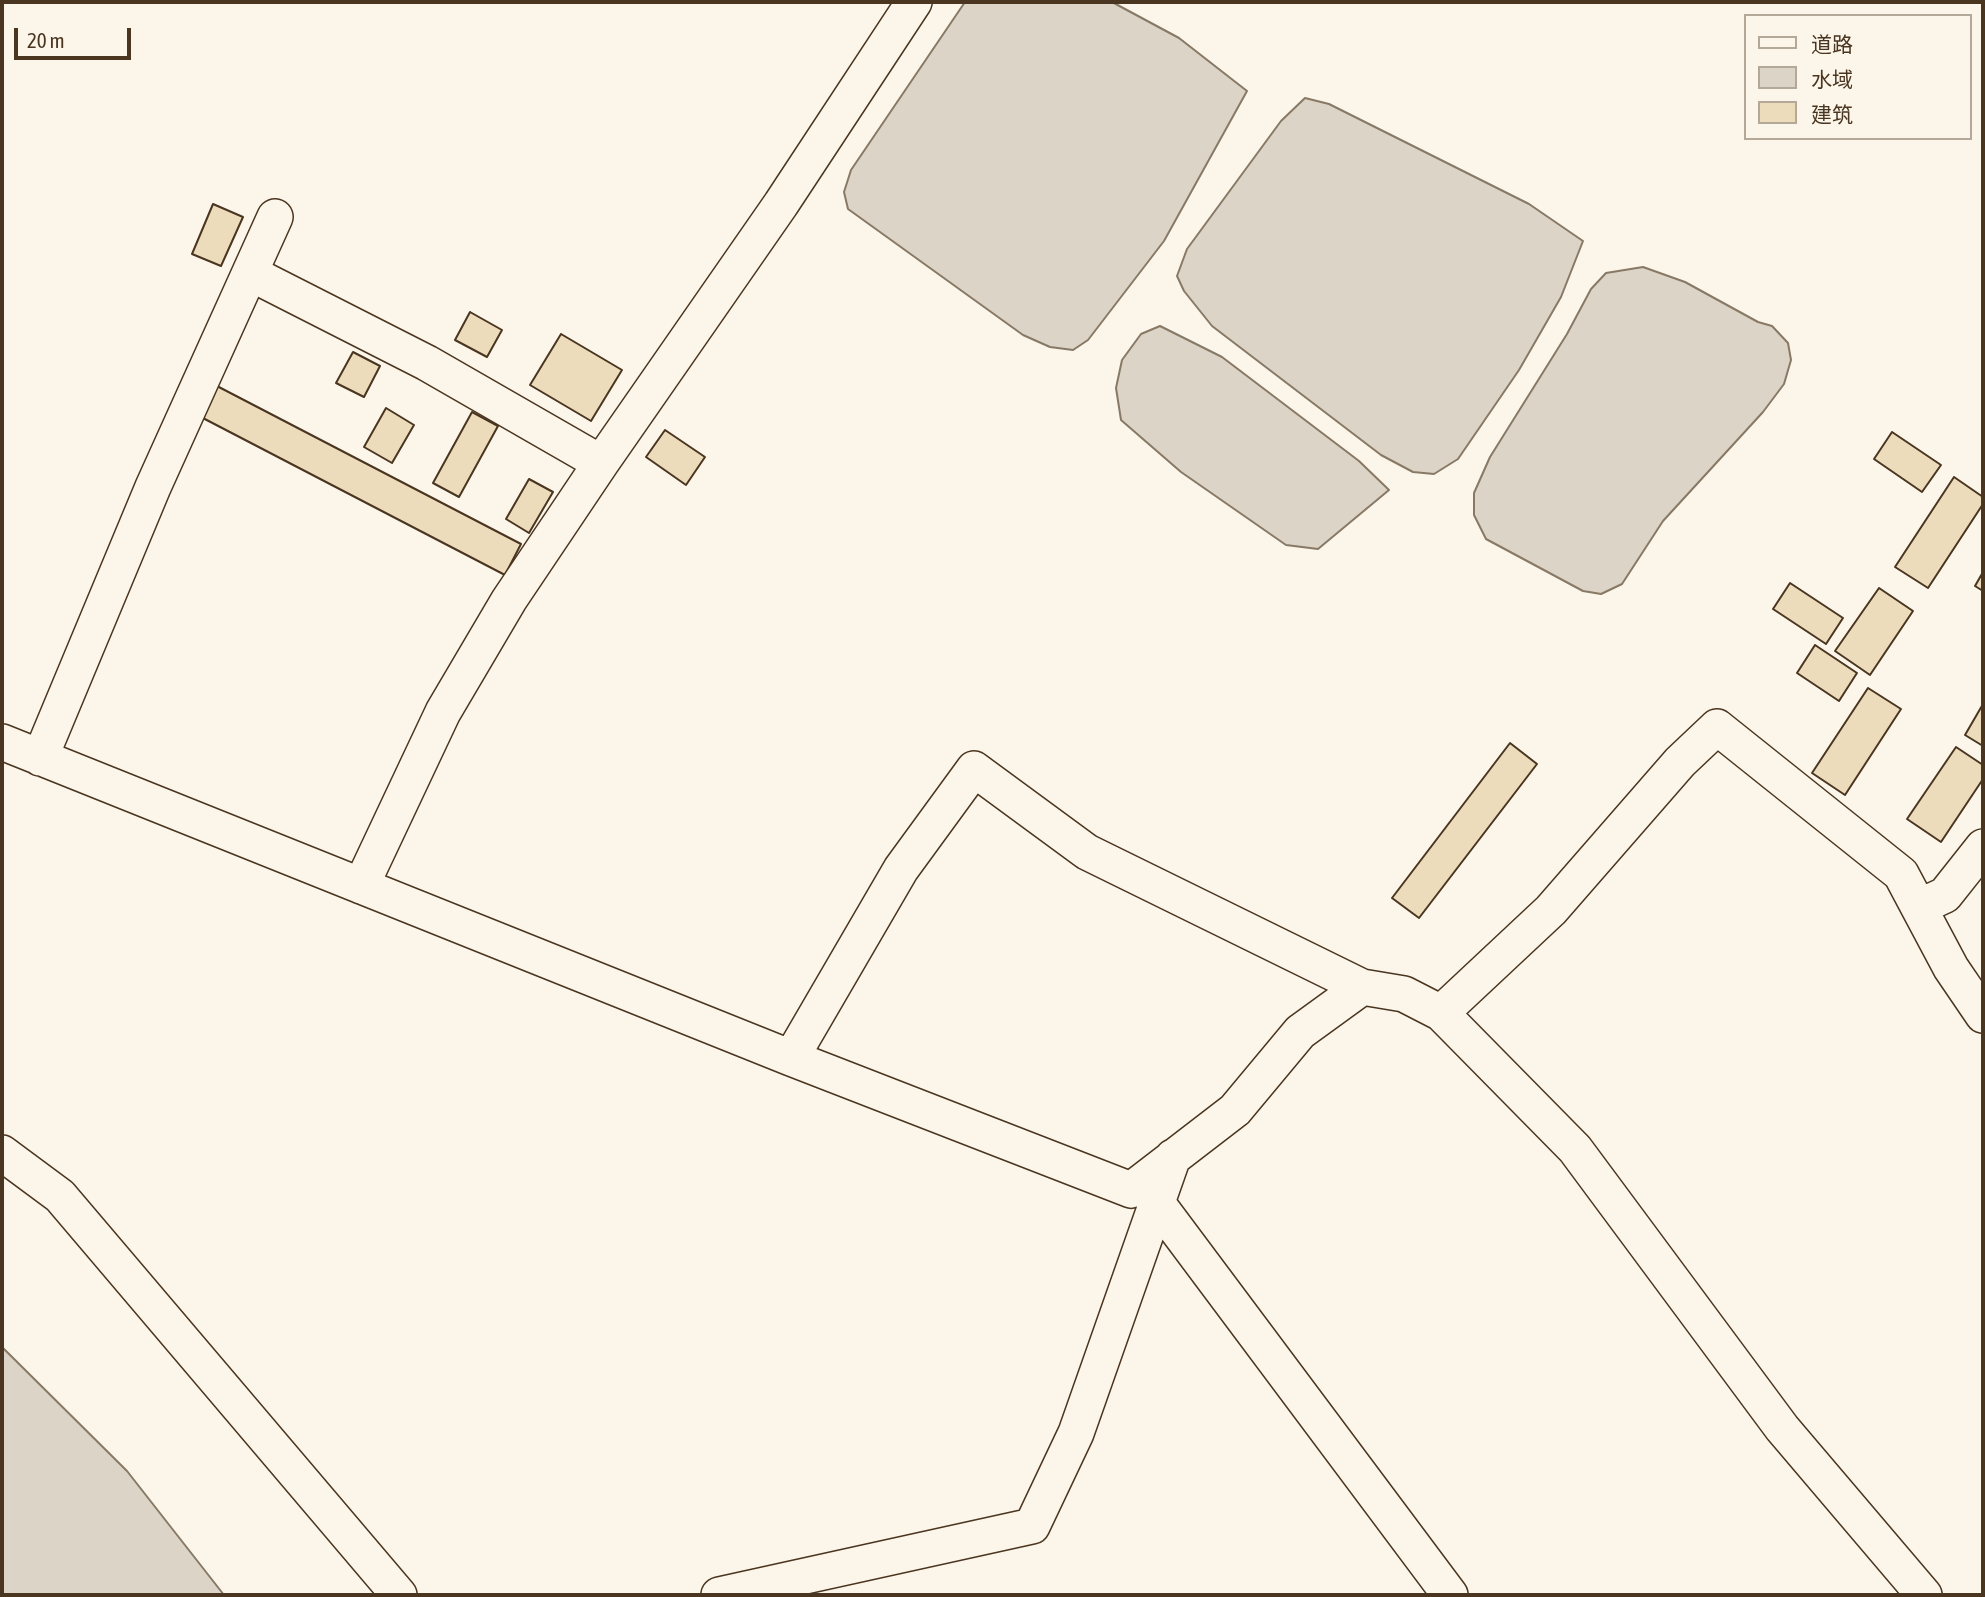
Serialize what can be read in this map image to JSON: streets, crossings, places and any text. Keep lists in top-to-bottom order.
{
  "legend": ["道路", "水域", "建筑"],
  "scale_bar": "20 m"
}
